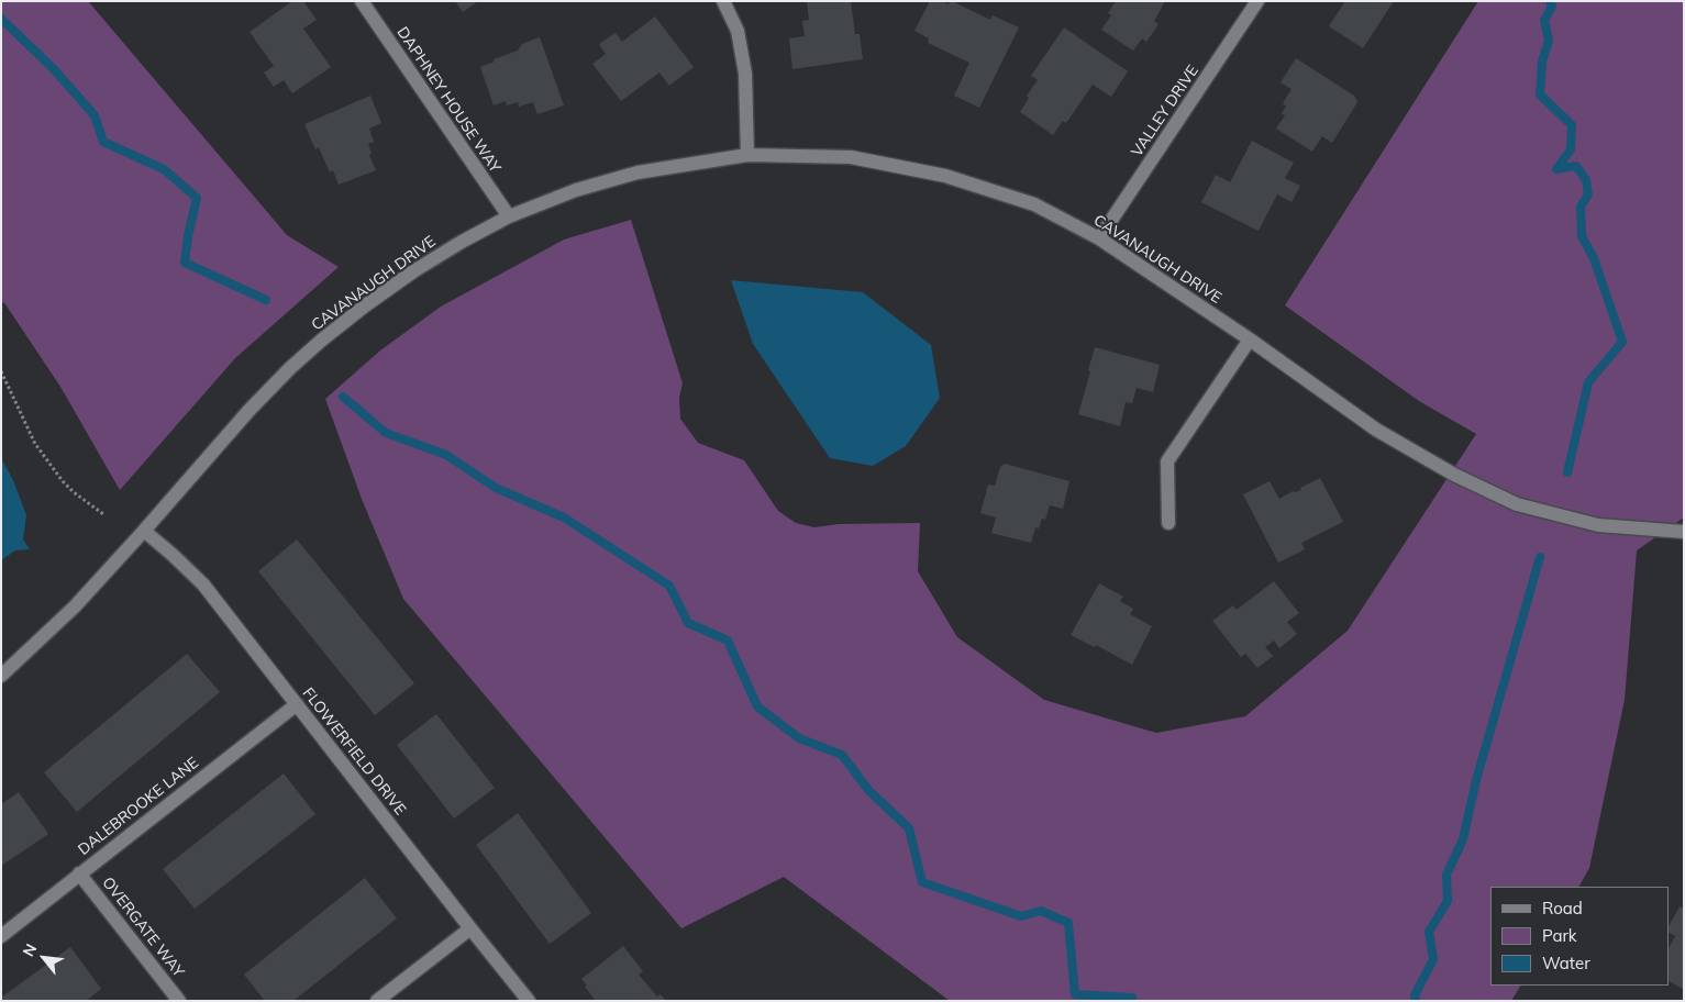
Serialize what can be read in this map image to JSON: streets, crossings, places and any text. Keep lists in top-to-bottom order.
{
  "streets": {
    "street": [
      "DAPHNEY HOUSE WAY",
      "VALLEY DRIVE",
      "CAVANAUGH DRIVE",
      "FLOWERFIELD DRIVE",
      "DALEBROOKE LANE",
      "OVERGATE WAY"
    ]
  },
  "crossings": [
    ["DAPHNEY HOUSE WAY", "CAVANAUGH DRIVE"],
    ["VALLEY DRIVE", "CAVANAUGH DRIVE"],
    ["CAVANAUGH DRIVE", "FLOWERFIELD DRIVE"],
    ["FLOWERFIELD DRIVE", "DALEBROOKE LANE"],
    ["DALEBROOKE LANE", "OVERGATE WAY"]
  ],
  "legend": ["Road", "Park", "Water"],
  "north": "top left"
}
